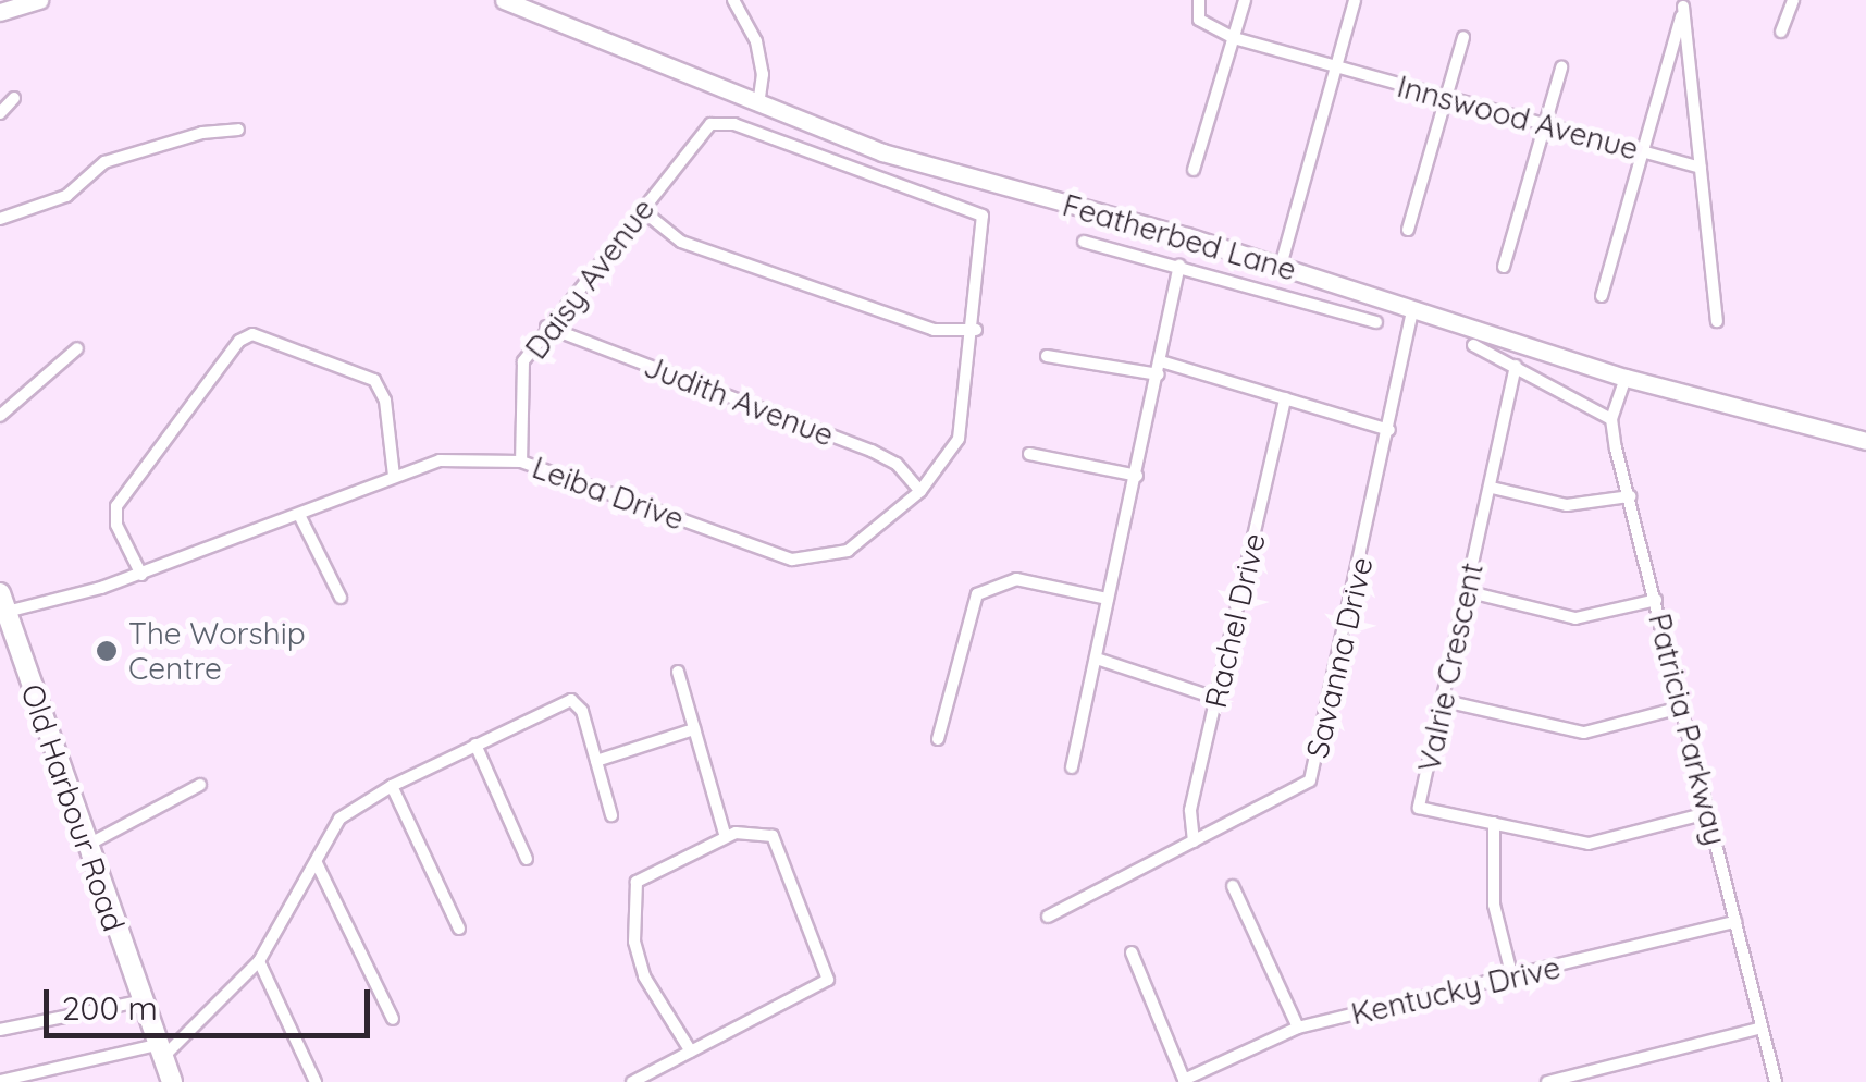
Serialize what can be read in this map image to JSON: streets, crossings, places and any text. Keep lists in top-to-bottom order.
{
  "streets": {
    "main road": ["Featherbed Lane", "Old Harbour Road"],
    "street": [
      "Innswood Avenue",
      "Daisy Avenue",
      "Judith Avenue",
      "Leiba Drive",
      "Rachel Drive",
      "Savanna Drive",
      "Valrie Crescent",
      "Patricia Parkway",
      "Kentucky Drive"
    ]
  },
  "crossings": [
    ["Featherbed Lane", "Savanna Drive"],
    ["Daisy Avenue", "Judith Avenue"],
    ["Daisy Avenue", "Leiba Drive"],
    ["Judith Avenue", "Leiba Drive"],
    ["Leiba Drive", "Old Harbour Road"],
    ["Rachel Drive", "Savanna Drive"],
    ["Valrie Crescent", "Patricia Parkway"],
    ["Patricia Parkway", "Kentucky Drive"]
  ],
  "places": ["The Worship Centre"],
  "scale_bar": "200 m"
}
